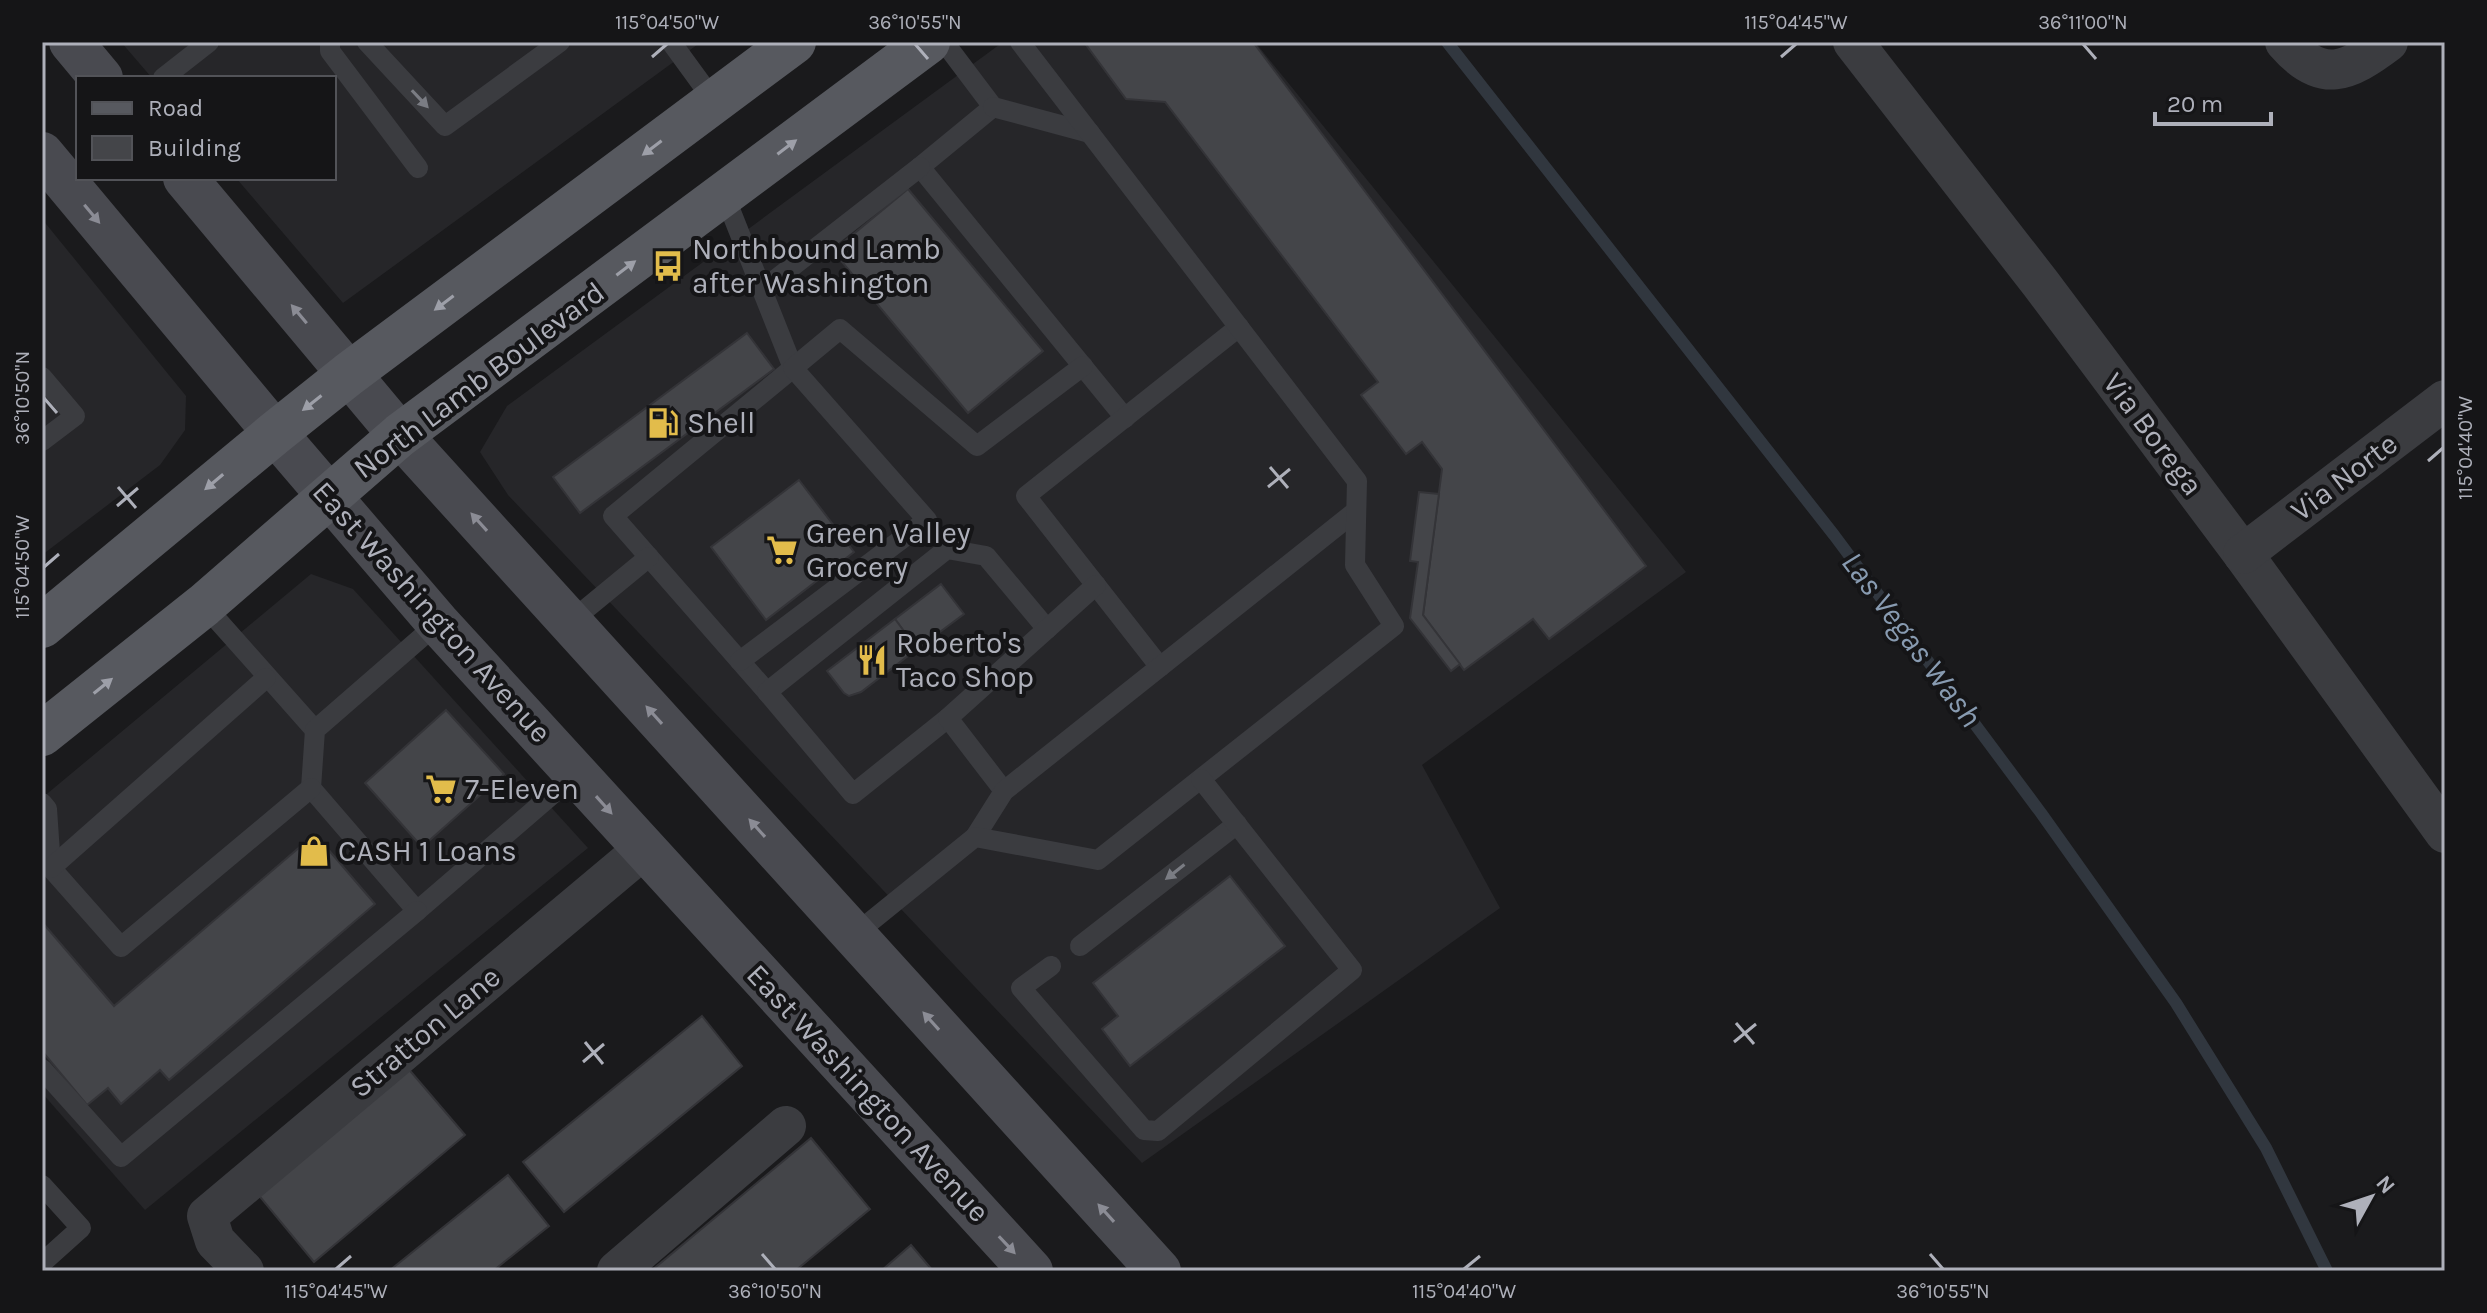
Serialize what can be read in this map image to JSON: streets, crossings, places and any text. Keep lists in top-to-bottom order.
{
  "streets": {
    "main road": ["North Lamb Boulevard", "East Washington Avenue"],
    "street": ["Via Borega", "Via Norte", "Stratton Lane"]
  },
  "crossings": [
    ["North Lamb Boulevard", "East Washington Avenue"],
    ["Via Borega", "Via Norte"],
    ["East Washington Avenue", "Stratton Lane"]
  ],
  "water": ["Las Vegas Wash"],
  "places": {
    "bus stop": ["Northbound Lamb after Washington"],
    "fuel station": ["Shell"],
    "supermarket": ["Green Valley Grocery", "7-Eleven"],
    "restaurant": ["Roberto's Taco Shop"],
    "shop": ["CASH 1 Loans"]
  },
  "legend": ["Road", "Building"],
  "scale_bar": "20 m",
  "north": "top right",
  "coordinates": [
    "115°04'50\"W",
    "36°10'55\"N",
    "115°04'45\"W",
    "36°11'00\"N",
    "36°10'50\"N",
    "115°04'40\"W"
  ]
}
